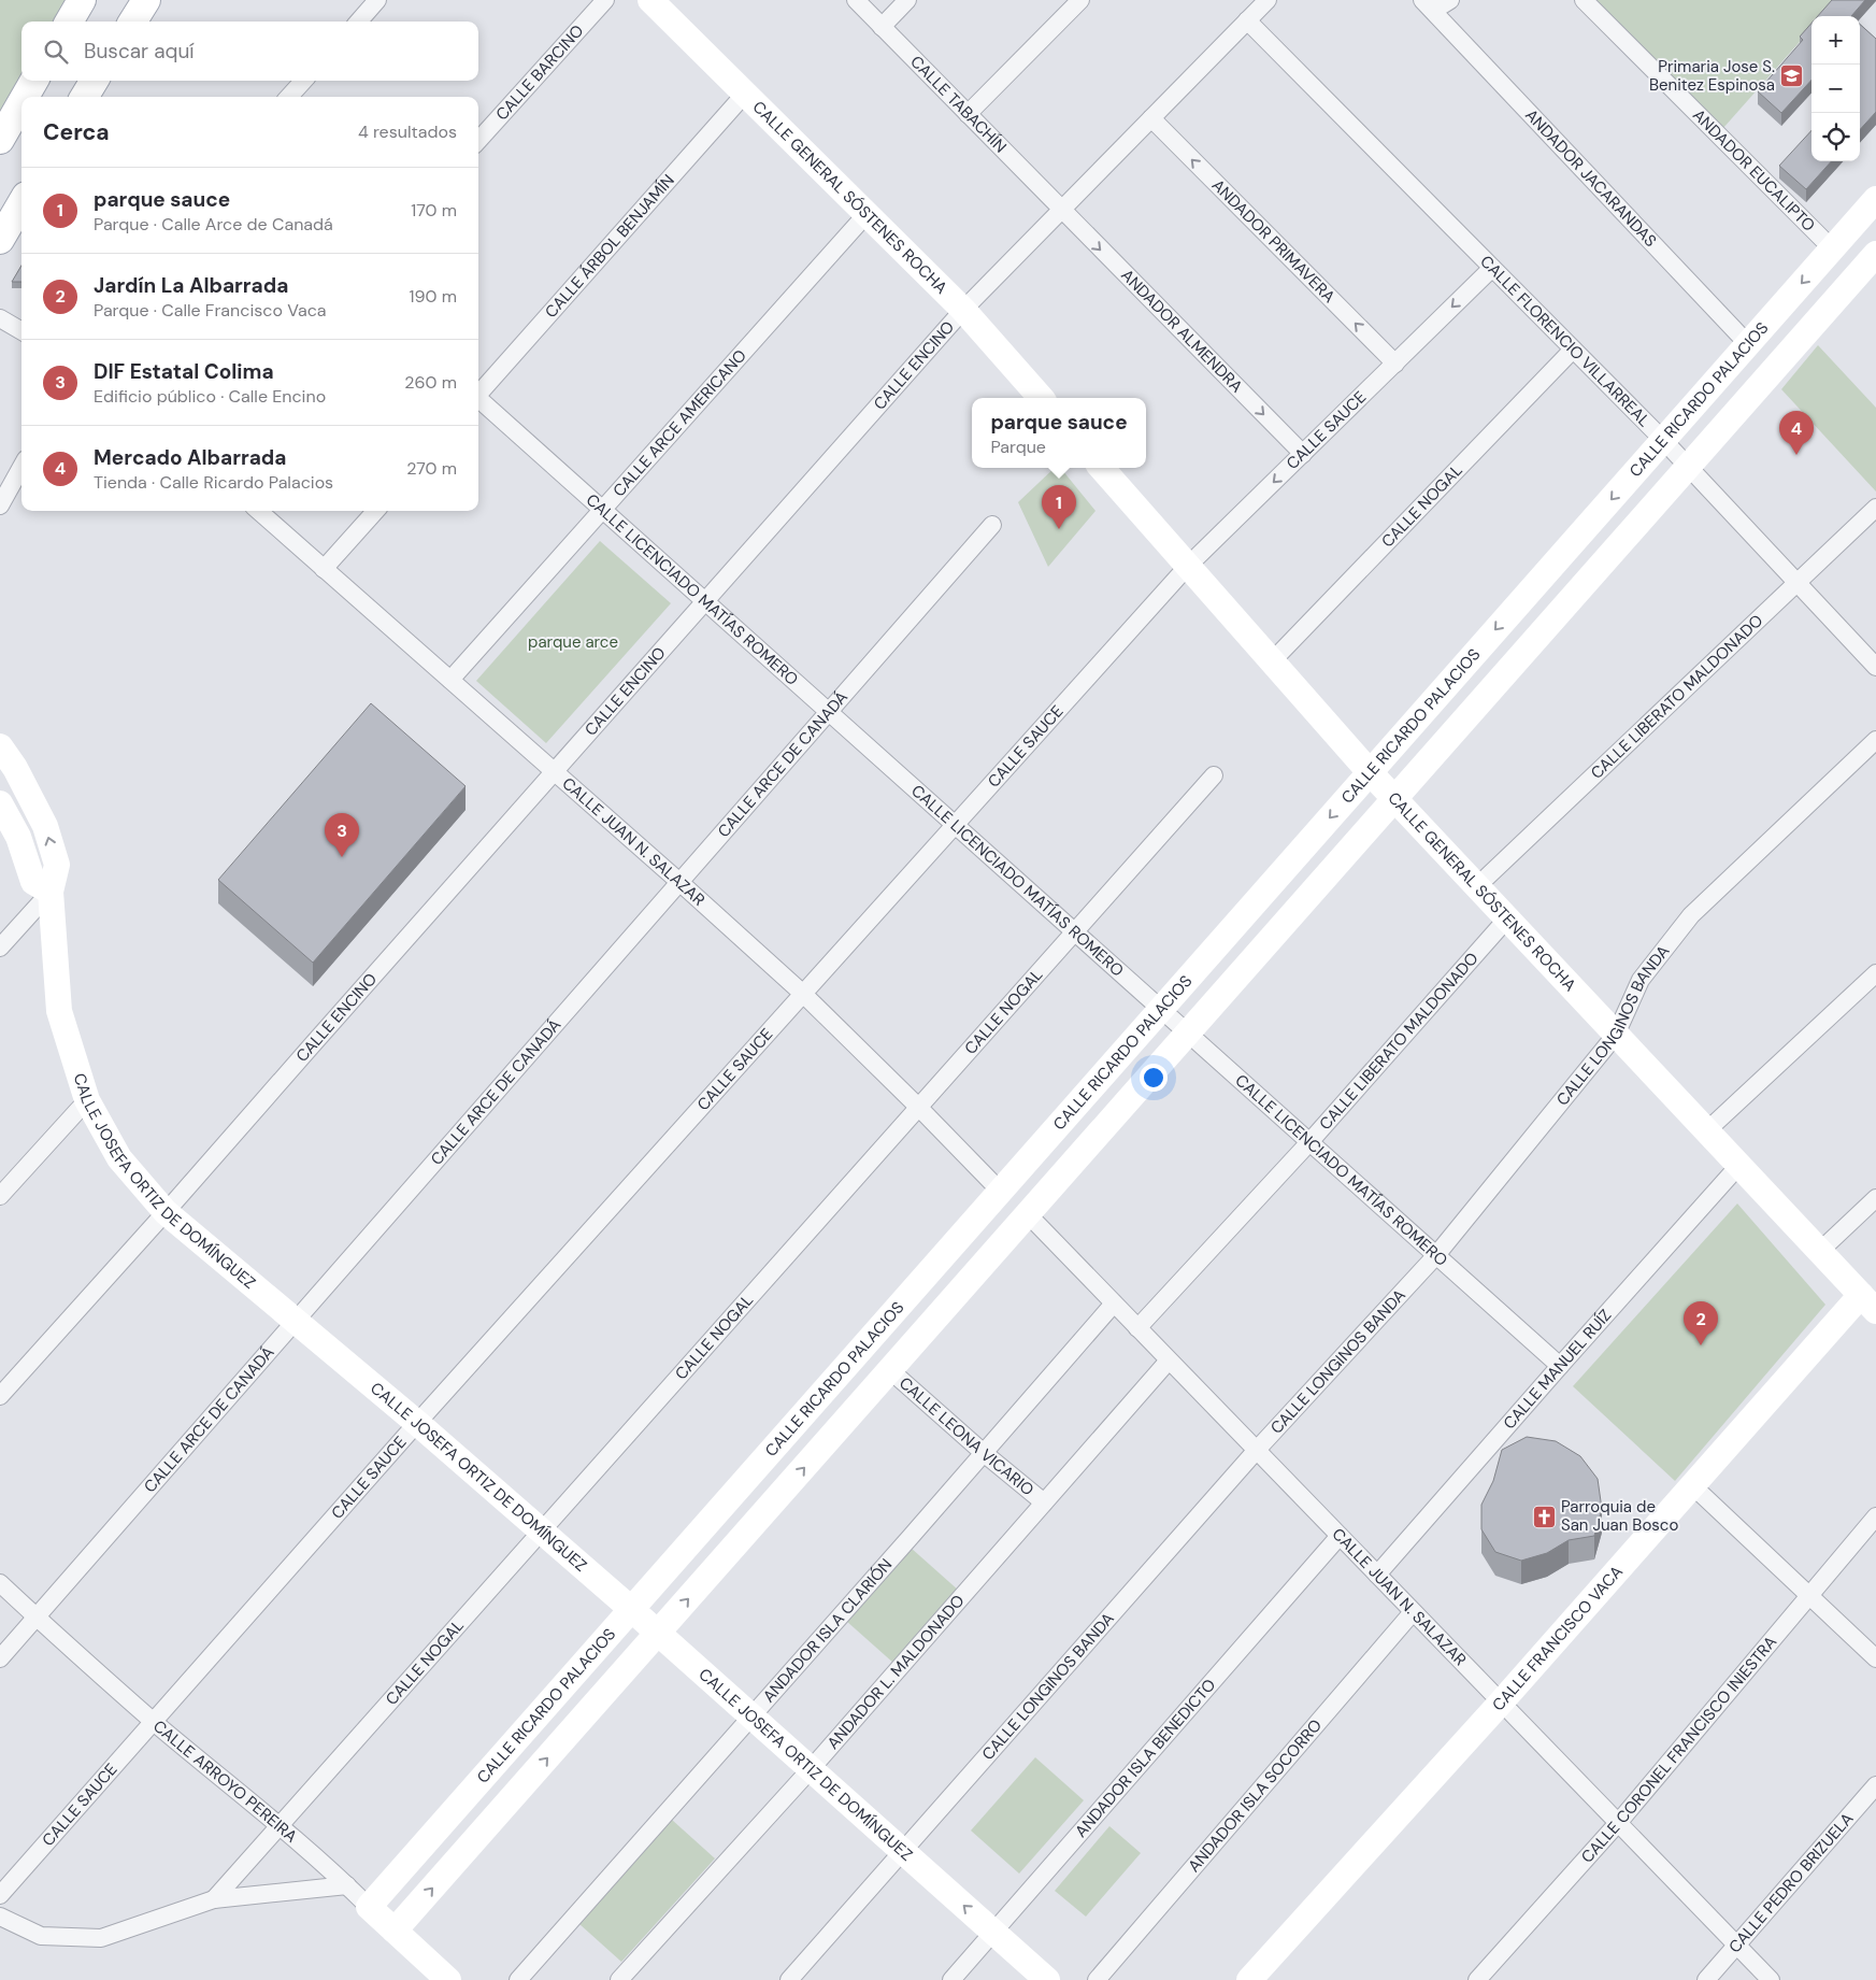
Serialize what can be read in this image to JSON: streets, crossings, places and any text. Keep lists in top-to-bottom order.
{
  "streets": {
    "street": [
      "CALLE BARCINO",
      "CALLE TABACHÍN",
      "ANDADOR EUCALIPTO",
      "ANDADOR JACARANDAS",
      "CALLE GENERAL SÓSTENES ROCHA",
      "ANDADOR PRIMAVERA",
      "CALLE ÁRBOL BENJAMÍN",
      "ANDADOR ALMENDRA",
      "CALLE FLORENCIO VILLARREAL",
      "CALLE ENCINO",
      "CALLE RICARDO PALACIOS",
      "CALLE ARCE AMERICANO",
      "CALLE SAUCE",
      "CALLE NOGAL",
      "CALLE LICENCIADO MATÍAS ROMERO",
      "CALLE LIBERATO MALDONADO",
      "CALLE ARCE DE CANADÁ",
      "CALLE JUAN N. SALAZAR",
      "CALLE LONGINOS BANDA",
      "CALLE JOSEFA ORTIZ DE DOMÍNGUEZ",
      "CALLE MANUEL RUÍZ",
      "CALLE LEONA VICARIO",
      "ANDADOR ISLA CLARIÓN",
      "CALLE FRANCISCO VACA",
      "ANDADOR L. MALDONADO",
      "CALLE CORONEL FRANCISCO INIESTRA",
      "ANDADOR ISLA BENEDICTO",
      "CALLE ARROYO PEREIRA",
      "ANDADOR ISLA SOCORRO",
      "CALLE PEDRO BRIZUELA"
    ]
  },
  "crossings": [
    ["CALLE TABACHÍN", "ANDADOR ALMENDRA"],
    ["CALLE TABACHÍN", "CALLE ENCINO"],
    ["ANDADOR EUCALIPTO", "CALLE RICARDO PALACIOS"],
    ["ANDADOR JACARANDAS", "CALLE RICARDO PALACIOS"],
    ["CALLE GENERAL SÓSTENES ROCHA", "CALLE ÁRBOL BENJAMÍN"],
    ["CALLE GENERAL SÓSTENES ROCHA", "CALLE ENCINO"],
    ["CALLE GENERAL SÓSTENES ROCHA", "CALLE RICARDO PALACIOS"],
    ["CALLE GENERAL SÓSTENES ROCHA", "CALLE ARCE AMERICANO"],
    ["CALLE GENERAL SÓSTENES ROCHA", "CALLE SAUCE"],
    ["CALLE GENERAL SÓSTENES ROCHA", "CALLE NOGAL"],
    ["CALLE GENERAL SÓSTENES ROCHA", "CALLE LIBERATO MALDONADO"],
    ["CALLE GENERAL SÓSTENES ROCHA", "CALLE LONGINOS BANDA"],
    ["CALLE GENERAL SÓSTENES ROCHA", "CALLE MANUEL RUÍZ"],
    ["CALLE GENERAL SÓSTENES ROCHA", "CALLE FRANCISCO VACA"],
    ["ANDADOR PRIMAVERA", "CALLE ENCINO"],
    ["ANDADOR PRIMAVERA", "CALLE SAUCE"],
    ["ANDADOR ALMENDRA", "CALLE ENCINO"],
    ["ANDADOR ALMENDRA", "CALLE SAUCE"],
    ["CALLE FLORENCIO VILLARREAL", "CALLE ENCINO"],
    ["CALLE FLORENCIO VILLARREAL", "CALLE RICARDO PALACIOS"],
    ["CALLE FLORENCIO VILLARREAL", "CALLE SAUCE"],
    ["CALLE FLORENCIO VILLARREAL", "CALLE NOGAL"],
    ["CALLE FLORENCIO VILLARREAL", "CALLE LIBERATO MALDONADO"],
    ["CALLE ENCINO", "CALLE LICENCIADO MATÍAS ROMERO"],
    ["CALLE ENCINO", "CALLE JUAN N. SALAZAR"],
    ["CALLE ENCINO", "CALLE JOSEFA ORTIZ DE DOMÍNGUEZ"],
    ["CALLE RICARDO PALACIOS", "CALLE LICENCIADO MATÍAS ROMERO"],
    ["CALLE RICARDO PALACIOS", "CALLE JUAN N. SALAZAR"],
    ["CALLE RICARDO PALACIOS", "CALLE JOSEFA ORTIZ DE DOMÍNGUEZ"],
    ["CALLE RICARDO PALACIOS", "CALLE ARROYO PEREIRA"],
    ["CALLE ARCE AMERICANO", "CALLE LICENCIADO MATÍAS ROMERO"],
    ["CALLE ARCE AMERICANO", "CALLE JUAN N. SALAZAR"],
    ["CALLE SAUCE", "CALLE LICENCIADO MATÍAS ROMERO"],
    ["CALLE SAUCE", "CALLE JUAN N. SALAZAR"],
    ["CALLE SAUCE", "CALLE JOSEFA ORTIZ DE DOMÍNGUEZ"],
    ["CALLE SAUCE", "CALLE ARROYO PEREIRA"],
    ["CALLE NOGAL", "CALLE LICENCIADO MATÍAS ROMERO"],
    ["CALLE NOGAL", "CALLE JUAN N. SALAZAR"],
    ["CALLE NOGAL", "CALLE JOSEFA ORTIZ DE DOMÍNGUEZ"],
    ["CALLE NOGAL", "CALLE ARROYO PEREIRA"],
    ["CALLE LICENCIADO MATÍAS ROMERO", "CALLE LIBERATO MALDONADO"],
    ["CALLE LICENCIADO MATÍAS ROMERO", "CALLE ARCE DE CANADÁ"],
    ["CALLE LICENCIADO MATÍAS ROMERO", "CALLE LONGINOS BANDA"],
    ["CALLE LICENCIADO MATÍAS ROMERO", "CALLE MANUEL RUÍZ"],
    ["CALLE LIBERATO MALDONADO", "CALLE JUAN N. SALAZAR"],
    ["CALLE ARCE DE CANADÁ", "CALLE JUAN N. SALAZAR"],
    ["CALLE ARCE DE CANADÁ", "CALLE JOSEFA ORTIZ DE DOMÍNGUEZ"],
    ["CALLE ARCE DE CANADÁ", "CALLE ARROYO PEREIRA"],
    ["CALLE JUAN N. SALAZAR", "CALLE LONGINOS BANDA"],
    ["CALLE JUAN N. SALAZAR", "CALLE MANUEL RUÍZ"],
    ["CALLE JUAN N. SALAZAR", "ANDADOR ISLA CLARIÓN"],
    ["CALLE JUAN N. SALAZAR", "CALLE FRANCISCO VACA"],
    ["CALLE JUAN N. SALAZAR", "ANDADOR L. MALDONADO"],
    ["CALLE JUAN N. SALAZAR", "CALLE CORONEL FRANCISCO INIESTRA"],
    ["CALLE JUAN N. SALAZAR", "ANDADOR ISLA BENEDICTO"],
    ["CALLE JUAN N. SALAZAR", "ANDADOR ISLA SOCORRO"],
    ["CALLE JUAN N. SALAZAR", "CALLE PEDRO BRIZUELA"],
    ["CALLE LONGINOS BANDA", "CALLE JOSEFA ORTIZ DE DOMÍNGUEZ"],
    ["CALLE JOSEFA ORTIZ DE DOMÍNGUEZ", "ANDADOR ISLA CLARIÓN"],
    ["CALLE JOSEFA ORTIZ DE DOMÍNGUEZ", "ANDADOR L. MALDONADO"],
    ["CALLE JOSEFA ORTIZ DE DOMÍNGUEZ", "ANDADOR ISLA BENEDICTO"],
    ["CALLE LEONA VICARIO", "ANDADOR ISLA CLARIÓN"],
    ["CALLE LEONA VICARIO", "ANDADOR L. MALDONADO"]
  ],
  "one_way": ["ANDADOR PRIMAVERA", "ANDADOR ALMENDRA"],
  "parks": ["parque arce"],
  "places": {
    "school or university": ["Primaria Jose S. Benitez Espinosa"],
    "church": ["Parroquia de San Juan Bosco"]
  },
  "page": {
    "map_buttons": ["+", "−"],
    "search": "Buscar aquí",
    "heading": ["Cerca", "4 resultados"],
    "list": [
      {
        "mark": "1",
        "name": "parque sauce",
        "note": "Parque · Calle Arce de Canadá",
        "value": "170 m"
      },
      {
        "mark": "2",
        "name": "Jardín La Albarrada",
        "note": "Parque · Calle Francisco Vaca",
        "value": "190 m"
      },
      {
        "mark": "3",
        "name": "DIF Estatal Colima",
        "note": "Edificio público · Calle Encino",
        "value": "260 m"
      },
      {
        "mark": "4",
        "name": "Mercado Albarrada",
        "note": "Tienda · Calle Ricardo Palacios",
        "value": "270 m"
      }
    ],
    "popup": ["parque sauce", "Parque"],
    "pins": [
      "4",
      "1",
      "3",
      "2"
    ]
  }
}
